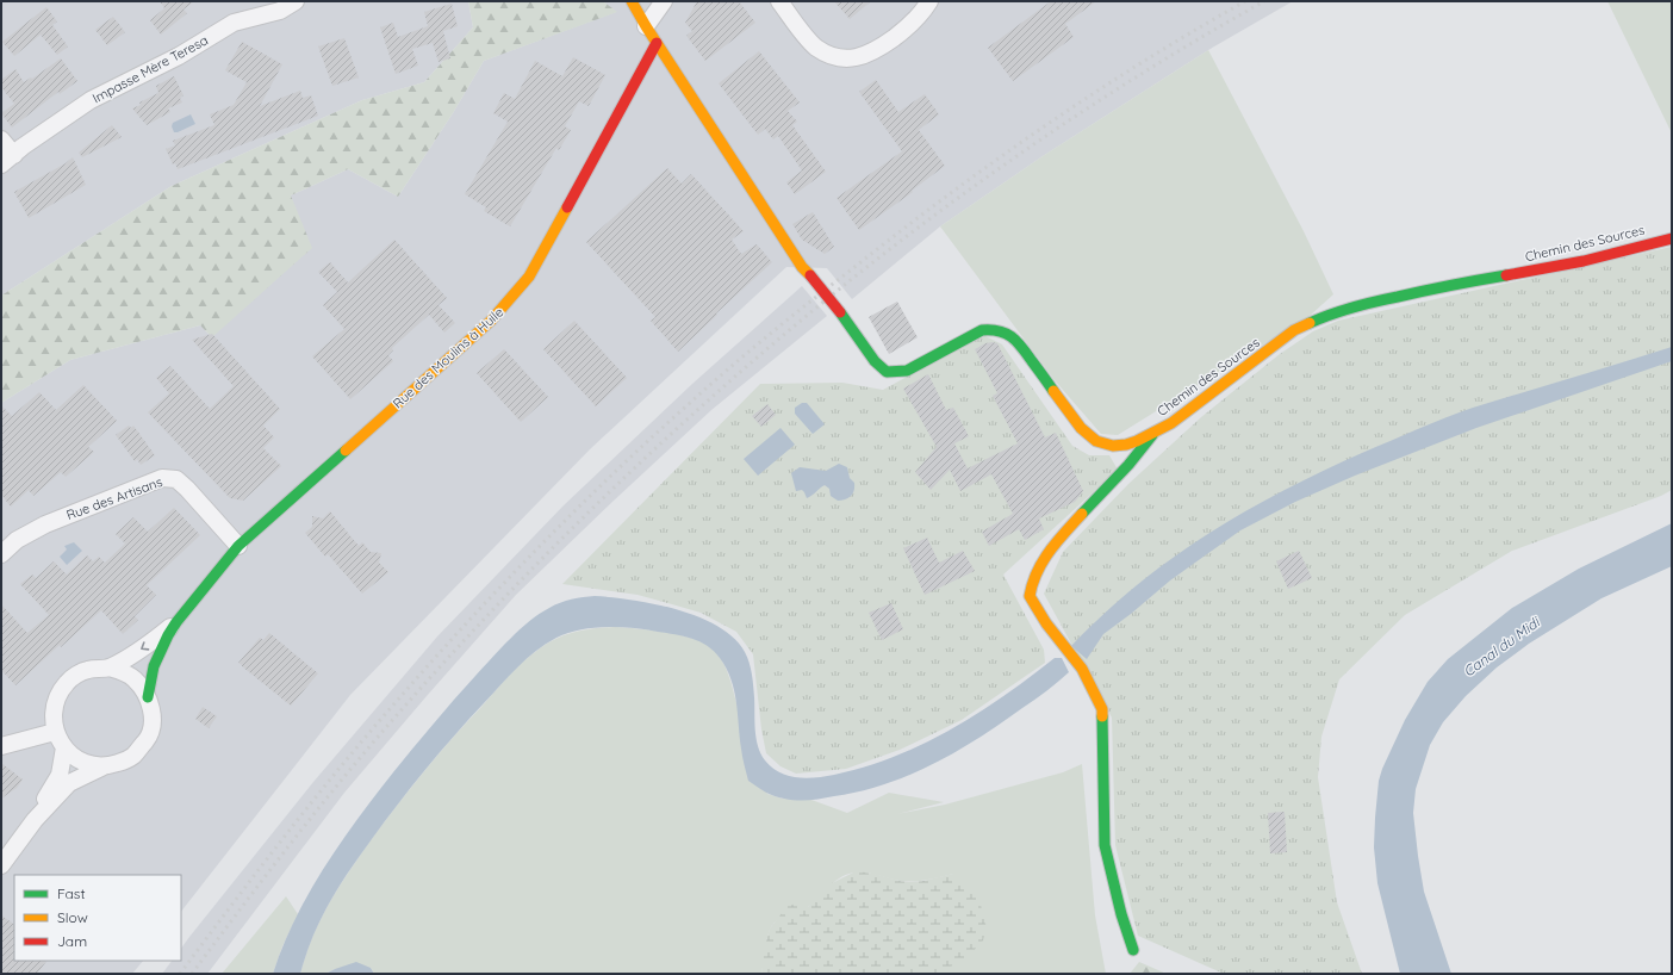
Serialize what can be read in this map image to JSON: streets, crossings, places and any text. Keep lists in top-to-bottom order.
{
  "streets": {
    "street": [
      "Impasse Mère Teresa",
      "Chemin des Sources",
      "Rue des Moulins à Huile",
      "Rue des Artisans"
    ]
  },
  "crossings": [
    ["Chemin des Sources", "Rue des Moulins à Huile"],
    ["Rue des Moulins à Huile", "Rue des Artisans"]
  ],
  "water": ["Canal du Midi"],
  "legend": ["Fast", "Slow", "Jam"]
}
